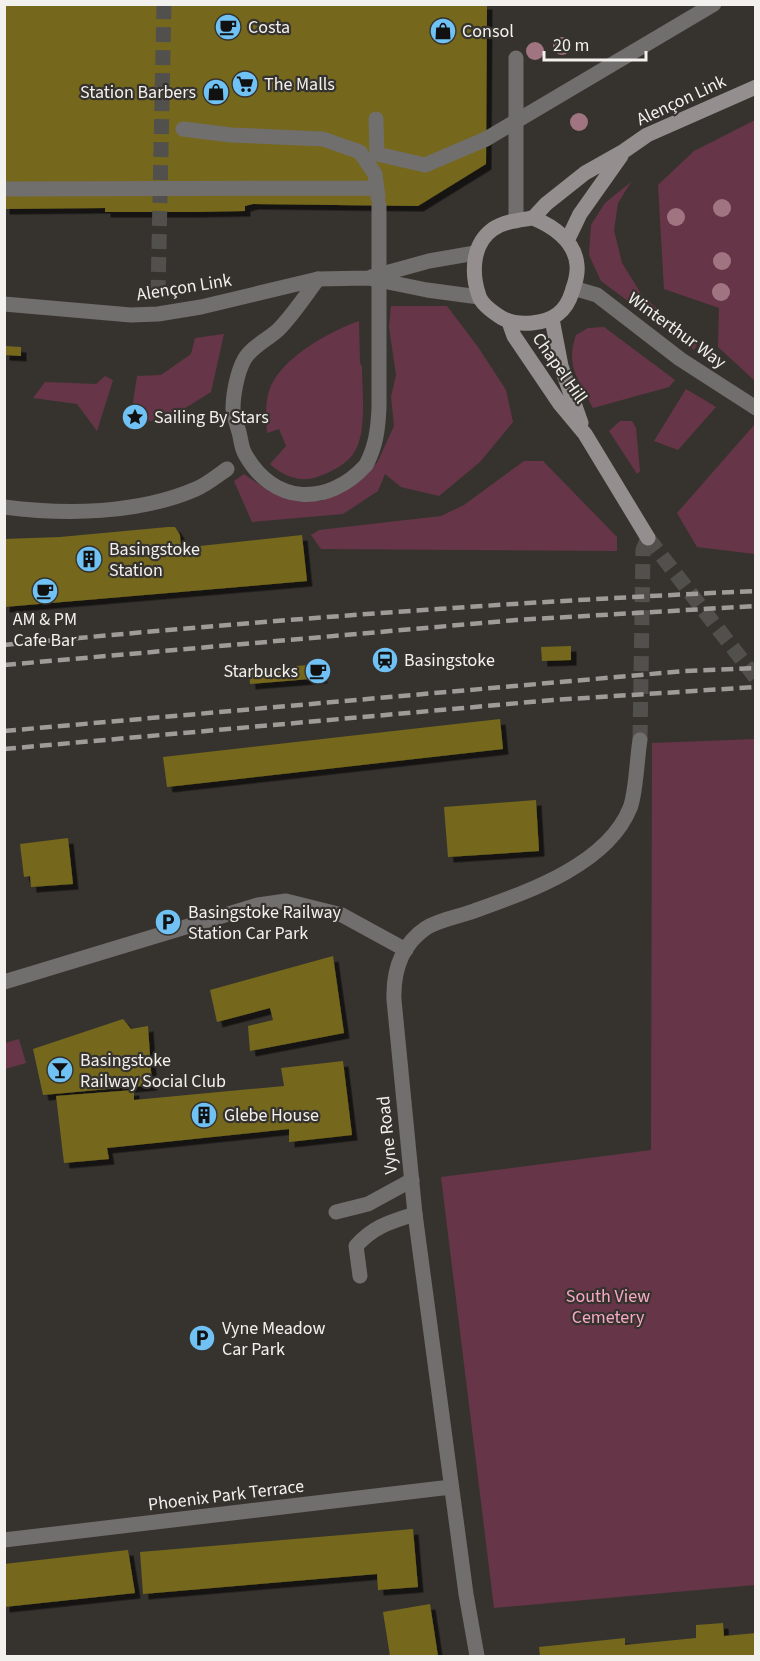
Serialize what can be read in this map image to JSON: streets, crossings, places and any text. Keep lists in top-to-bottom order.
{
  "streets": {
    "street": [
      "Alençon Link",
      "Winterthur Way",
      "Chapel Hill",
      "Vyne Road",
      "Phoenix Park Terrace"
    ]
  },
  "crossings": [
    ["Alençon Link", "Winterthur Way"],
    ["Alençon Link", "Chapel Hill"],
    ["Winterthur Way", "Chapel Hill"],
    ["Vyne Road", "Phoenix Park Terrace"]
  ],
  "parks": ["South View Cemetery"],
  "places": {
    "cafe": ["Costa", "AM & PM Cafe Bar", "Starbucks"],
    "shop": ["Consol", "Station Barbers"],
    "supermarket": ["The Malls"],
    "place": ["Sailing By Stars"],
    "building": ["Basingstoke Station", "Glebe House"],
    "station": ["Basingstoke"],
    "parking": ["Basingstoke Railway Station Car Park", "Vyne Meadow Car Park"],
    "bar": ["Basingstoke Railway Social Club"]
  },
  "scale_bar": "20 m"
}
